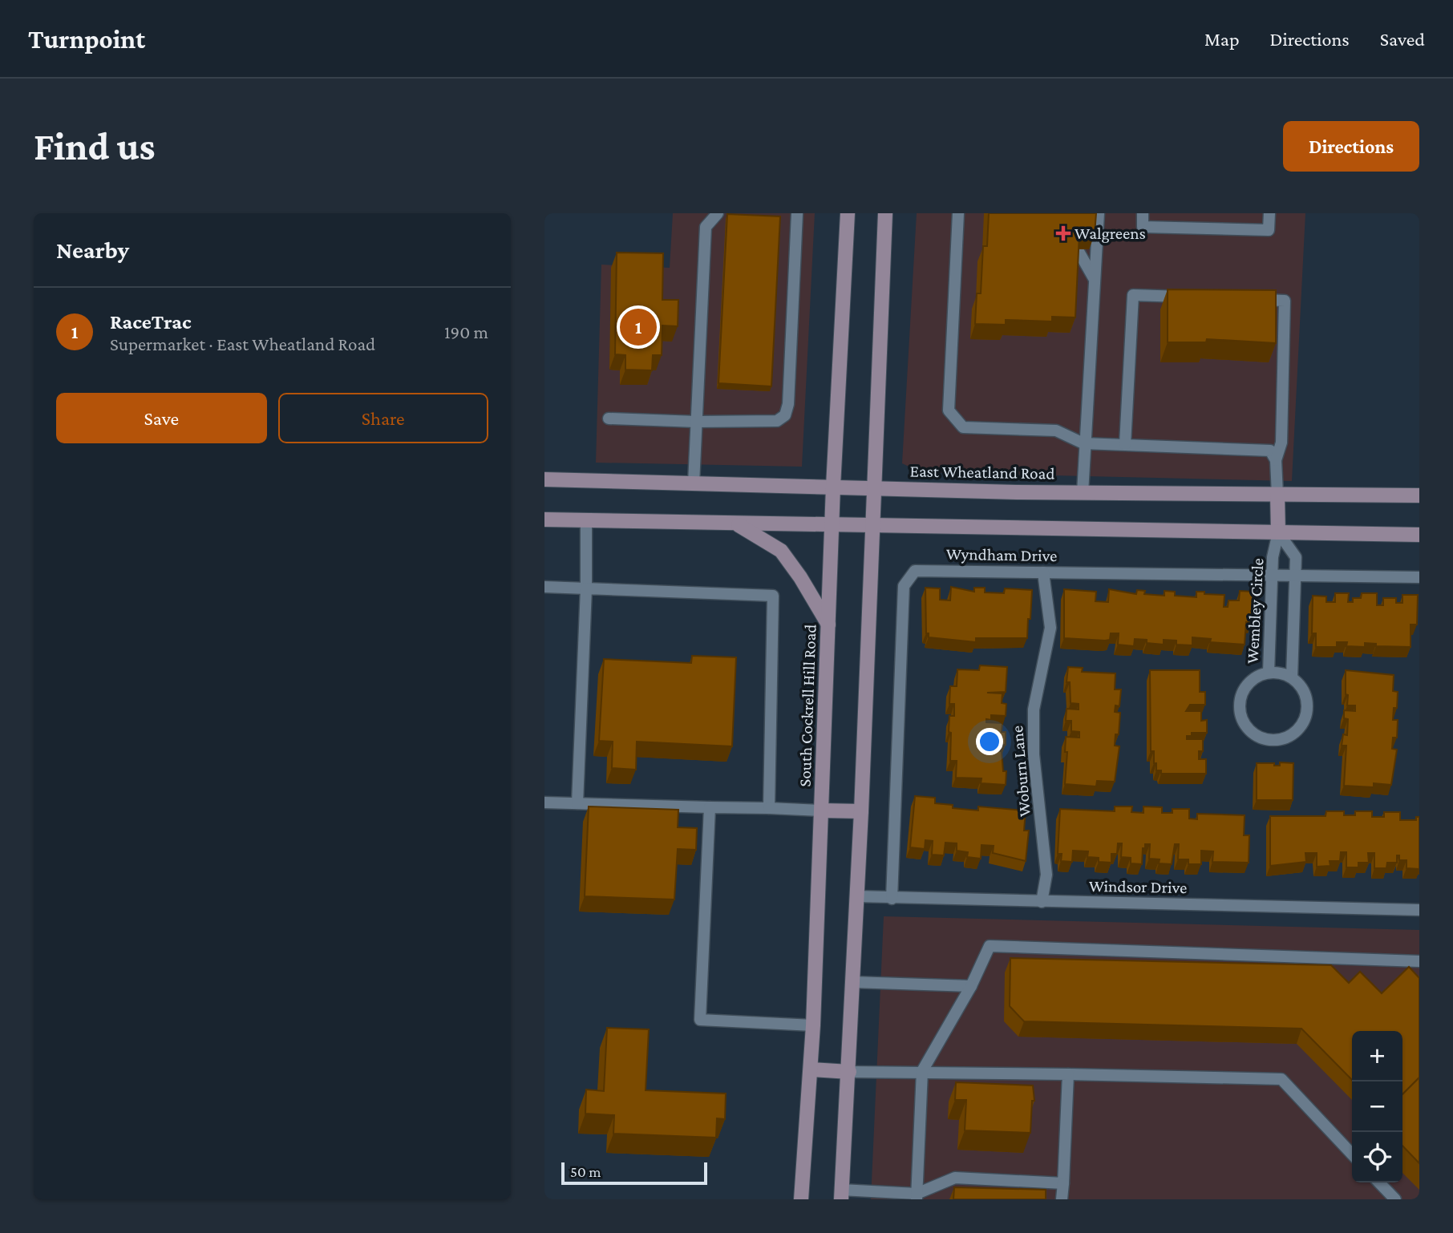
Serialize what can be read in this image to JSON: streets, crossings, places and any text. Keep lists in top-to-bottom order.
{
  "streets": {
    "main road": ["East Wheatland Road", "South Cockrell Hill Road"],
    "lane": [
      "Wyndham Drive",
      "Wembley Circle",
      "Woburn Lane",
      "Windsor Drive"
    ]
  },
  "crossings": [
    ["East Wheatland Road", "South Cockrell Hill Road"],
    ["Wyndham Drive", "Wembley Circle"],
    ["Wyndham Drive", "Woburn Lane"],
    ["Wyndham Drive", "Windsor Drive"],
    ["Woburn Lane", "Windsor Drive"]
  ],
  "places": {
    "health": ["Walgreens"]
  },
  "scale_bar": "50 m",
  "page": {
    "header": "Turnpoint",
    "nav": ["Map", "Directions", "Saved"],
    "buttons": [
      "Directions",
      ["Save", "Share"]
    ],
    "title": "Find us",
    "heading": "Nearby",
    "list": [
      {
        "mark": "1",
        "name": "RaceTrac",
        "note": "Supermarket · East Wheatland Road",
        "value": "190 m"
      }
    ],
    "pins": "1",
    "map_buttons": ["+", "−"],
    "scale": "50 m"
  }
}
